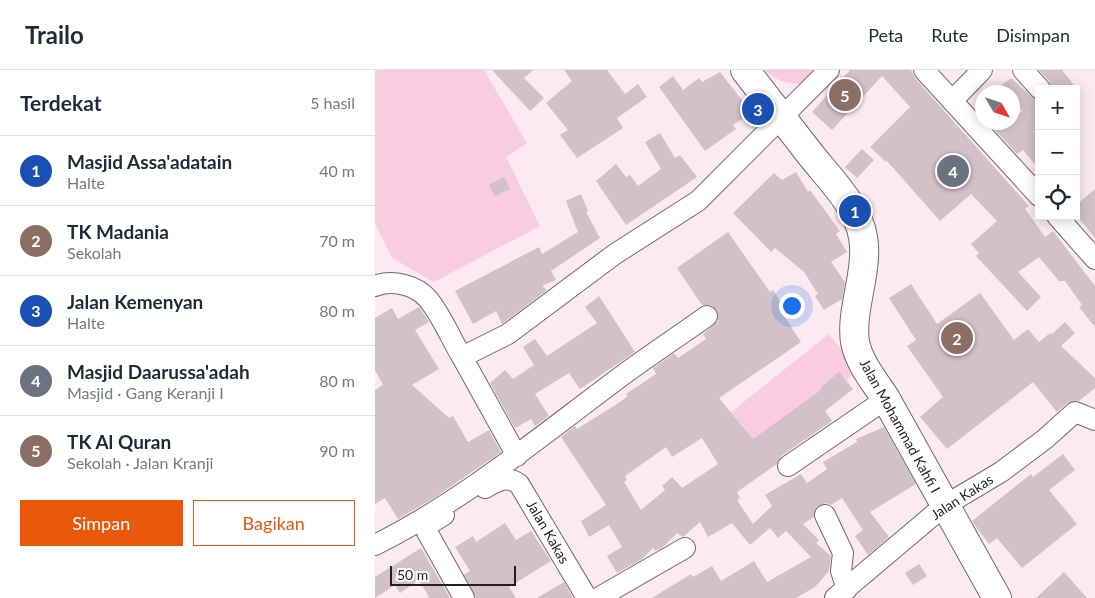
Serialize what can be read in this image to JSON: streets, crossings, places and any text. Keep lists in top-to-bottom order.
{
  "streets": {
    "main road": ["Jalan Mohammad Kahfi I"],
    "street": ["Jalan Kakas"]
  },
  "crossings": [
    ["Jalan Mohammad Kahfi I", "Jalan Kakas"]
  ],
  "scale_bar": "50 m",
  "north": "bottom right",
  "page": {
    "header": "Trailo",
    "nav": ["Peta", "Rute", "Disimpan"],
    "heading": ["Terdekat", "5 hasil"],
    "pins": [
      "5",
      "3",
      "4",
      "1",
      "2"
    ],
    "map_buttons": ["+", "−"],
    "list": [
      {
        "mark": "1",
        "name": "Masjid Assa'adatain",
        "note": "Halte",
        "value": "40 m"
      },
      {
        "mark": "2",
        "name": "TK Madania",
        "note": "Sekolah",
        "value": "70 m"
      },
      {
        "mark": "3",
        "name": "Jalan Kemenyan",
        "note": "Halte",
        "value": "80 m"
      },
      {
        "mark": "4",
        "name": "Masjid Daarussa'adah",
        "note": "Masjid · Gang Keranji I",
        "value": "80 m"
      },
      {
        "mark": "5",
        "name": "TK Al Quran",
        "note": "Sekolah · Jalan Kranji",
        "value": "90 m"
      }
    ],
    "buttons": ["Simpan", "Bagikan"],
    "scale": "50 m"
  }
}
